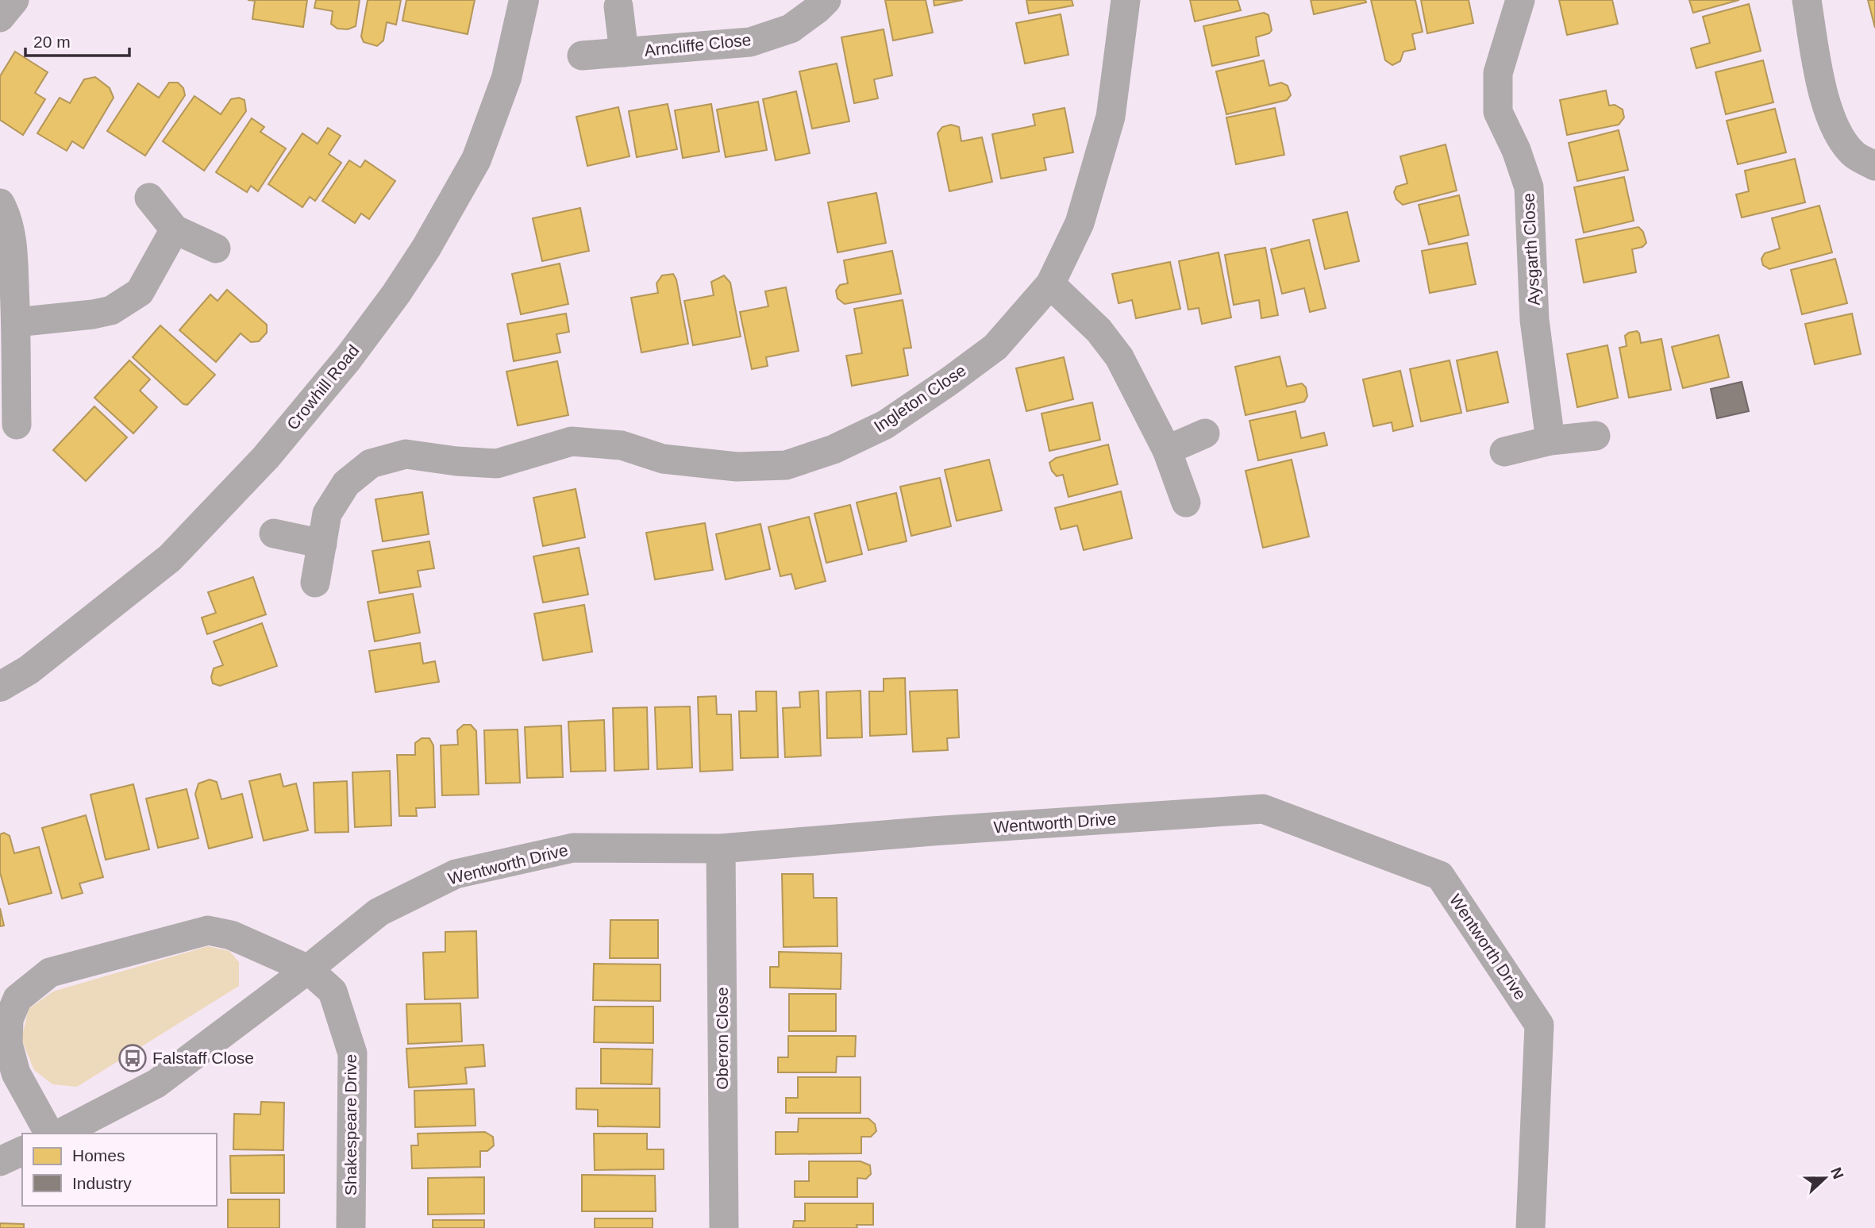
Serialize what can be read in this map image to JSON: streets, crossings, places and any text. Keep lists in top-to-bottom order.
{
  "streets": {
    "street": [
      "Arncliffe Close",
      "Aysgarth Close",
      "Crowhill Road",
      "Ingleton Close",
      "Wentworth Drive",
      "Oberon Close",
      "Shakespeare Drive"
    ]
  },
  "crossings": [
    ["Wentworth Drive", "Oberon Close"],
    ["Wentworth Drive", "Shakespeare Drive"]
  ],
  "places": {
    "bus stop": ["Falstaff Close"]
  },
  "legend": ["Homes", "Industry"],
  "scale_bar": "20 m",
  "north": "right"
}
